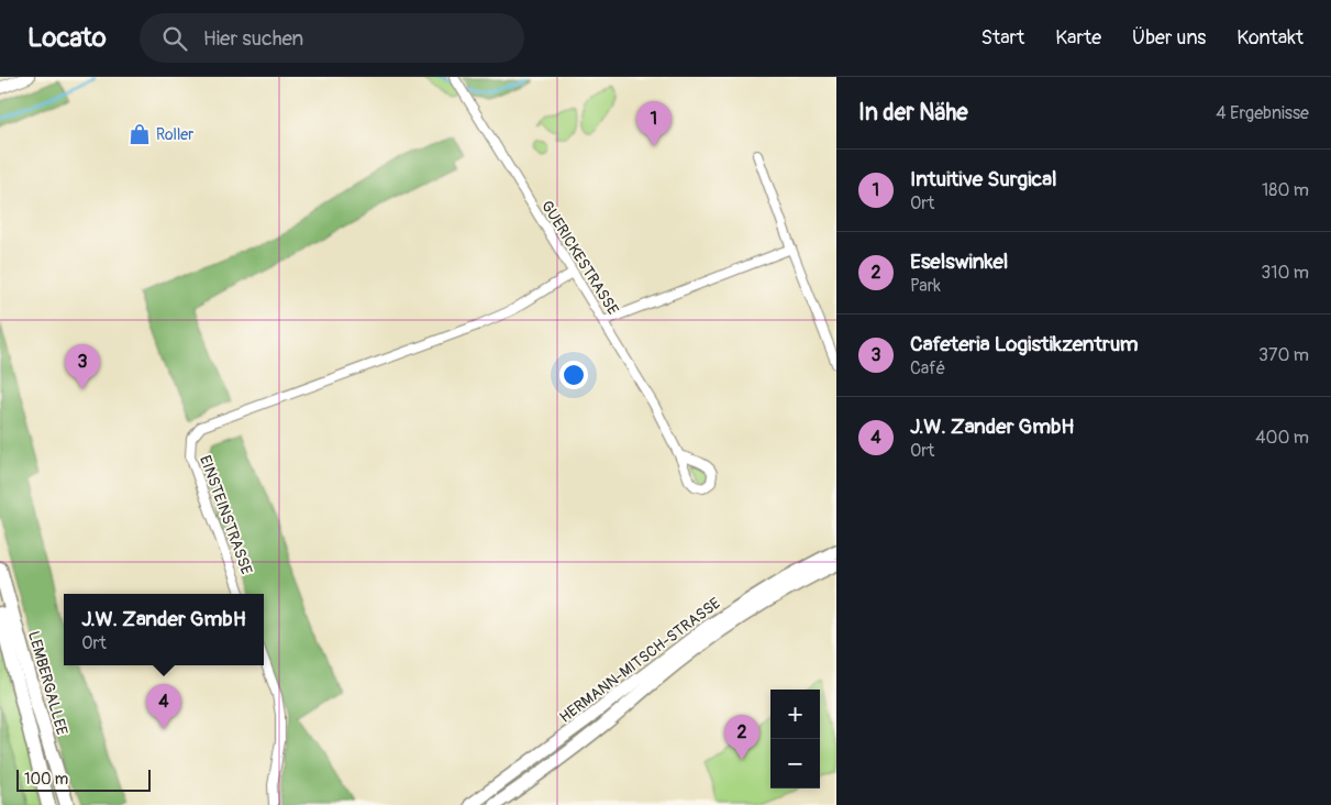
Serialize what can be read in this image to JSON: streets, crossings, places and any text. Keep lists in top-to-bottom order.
{
  "streets": {
    "main road": ["HERMANN-MITSCH-STRASSE", "LEMBERGALLEE"],
    "street": ["GUERICKESTRASSE", "EINSTEINSTRASSE"]
  },
  "crossings": [
    ["GUERICKESTRASSE", "EINSTEINSTRASSE"]
  ],
  "places": {
    "shop": ["Roller"]
  },
  "scale_bar": "100 m",
  "page": {
    "header": "Locato",
    "search": "Hier suchen",
    "nav": [
      "Start",
      "Karte",
      "Über uns",
      "Kontakt"
    ],
    "heading": ["In der Nähe", "4 Ergebnisse"],
    "pins": [
      "1",
      "3",
      "4",
      "2"
    ],
    "list": [
      {
        "mark": "1",
        "name": "Intuitive Surgical",
        "note": "Ort",
        "value": "180 m"
      },
      {
        "mark": "2",
        "name": "Eselswinkel",
        "note": "Park",
        "value": "310 m"
      },
      {
        "mark": "3",
        "name": "Cafeteria Logistikzentrum",
        "note": "Café",
        "value": "370 m"
      },
      {
        "mark": "4",
        "name": "J.W. Zander GmbH",
        "note": "Ort",
        "value": "400 m"
      }
    ],
    "popup": ["J.W. Zander GmbH", "Ort"],
    "map_buttons": ["+", "−"],
    "scale": "100 m"
  }
}
